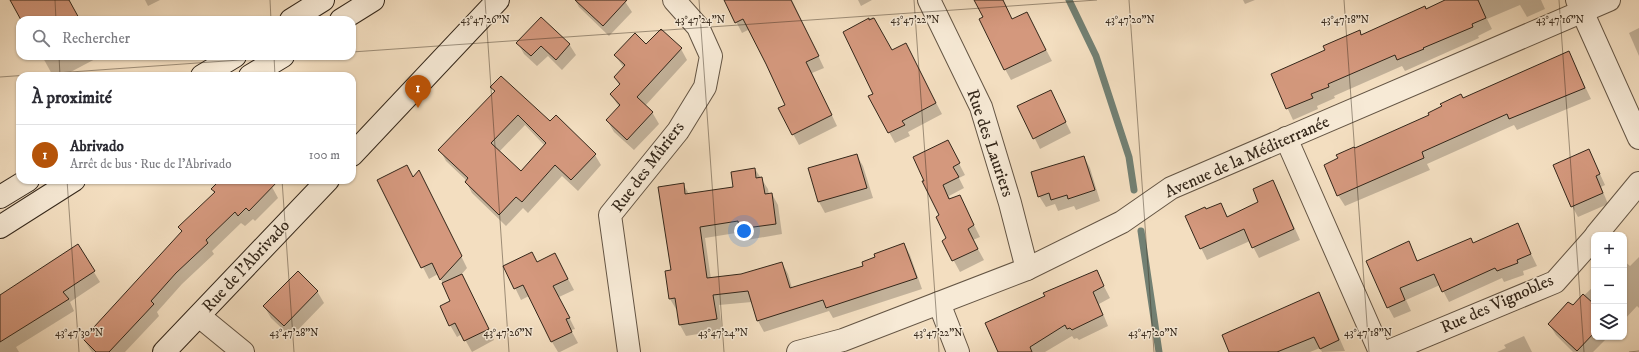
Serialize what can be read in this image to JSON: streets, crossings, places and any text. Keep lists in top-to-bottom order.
{
  "streets": {
    "street": [
      "Rue des Lauriers",
      "Avenue de la Méditerranée",
      "Rue des Mûriers",
      "Rue de l'Abrivado",
      "Rue des Vignobles"
    ]
  },
  "crossings": [
    ["Rue des Lauriers", "Avenue de la Méditerranée"]
  ],
  "page": {
    "search": "Rechercher",
    "heading": "À proximité",
    "pins": "1",
    "list": [
      {
        "mark": "1",
        "name": "Abrivado",
        "note": "Arrêt de bus · Rue de l'Abrivado",
        "value": "100 m"
      }
    ],
    "map_buttons": ["+", "−"]
  },
  "coordinates": [
    "43°47'26\"N",
    "43°47'24\"N",
    "43°47'22\"N",
    "43°47'20\"N",
    "43°47'18\"N",
    "43°47'16\"N",
    "43°47'30\"N",
    "43°47'28\"N"
  ]
}
